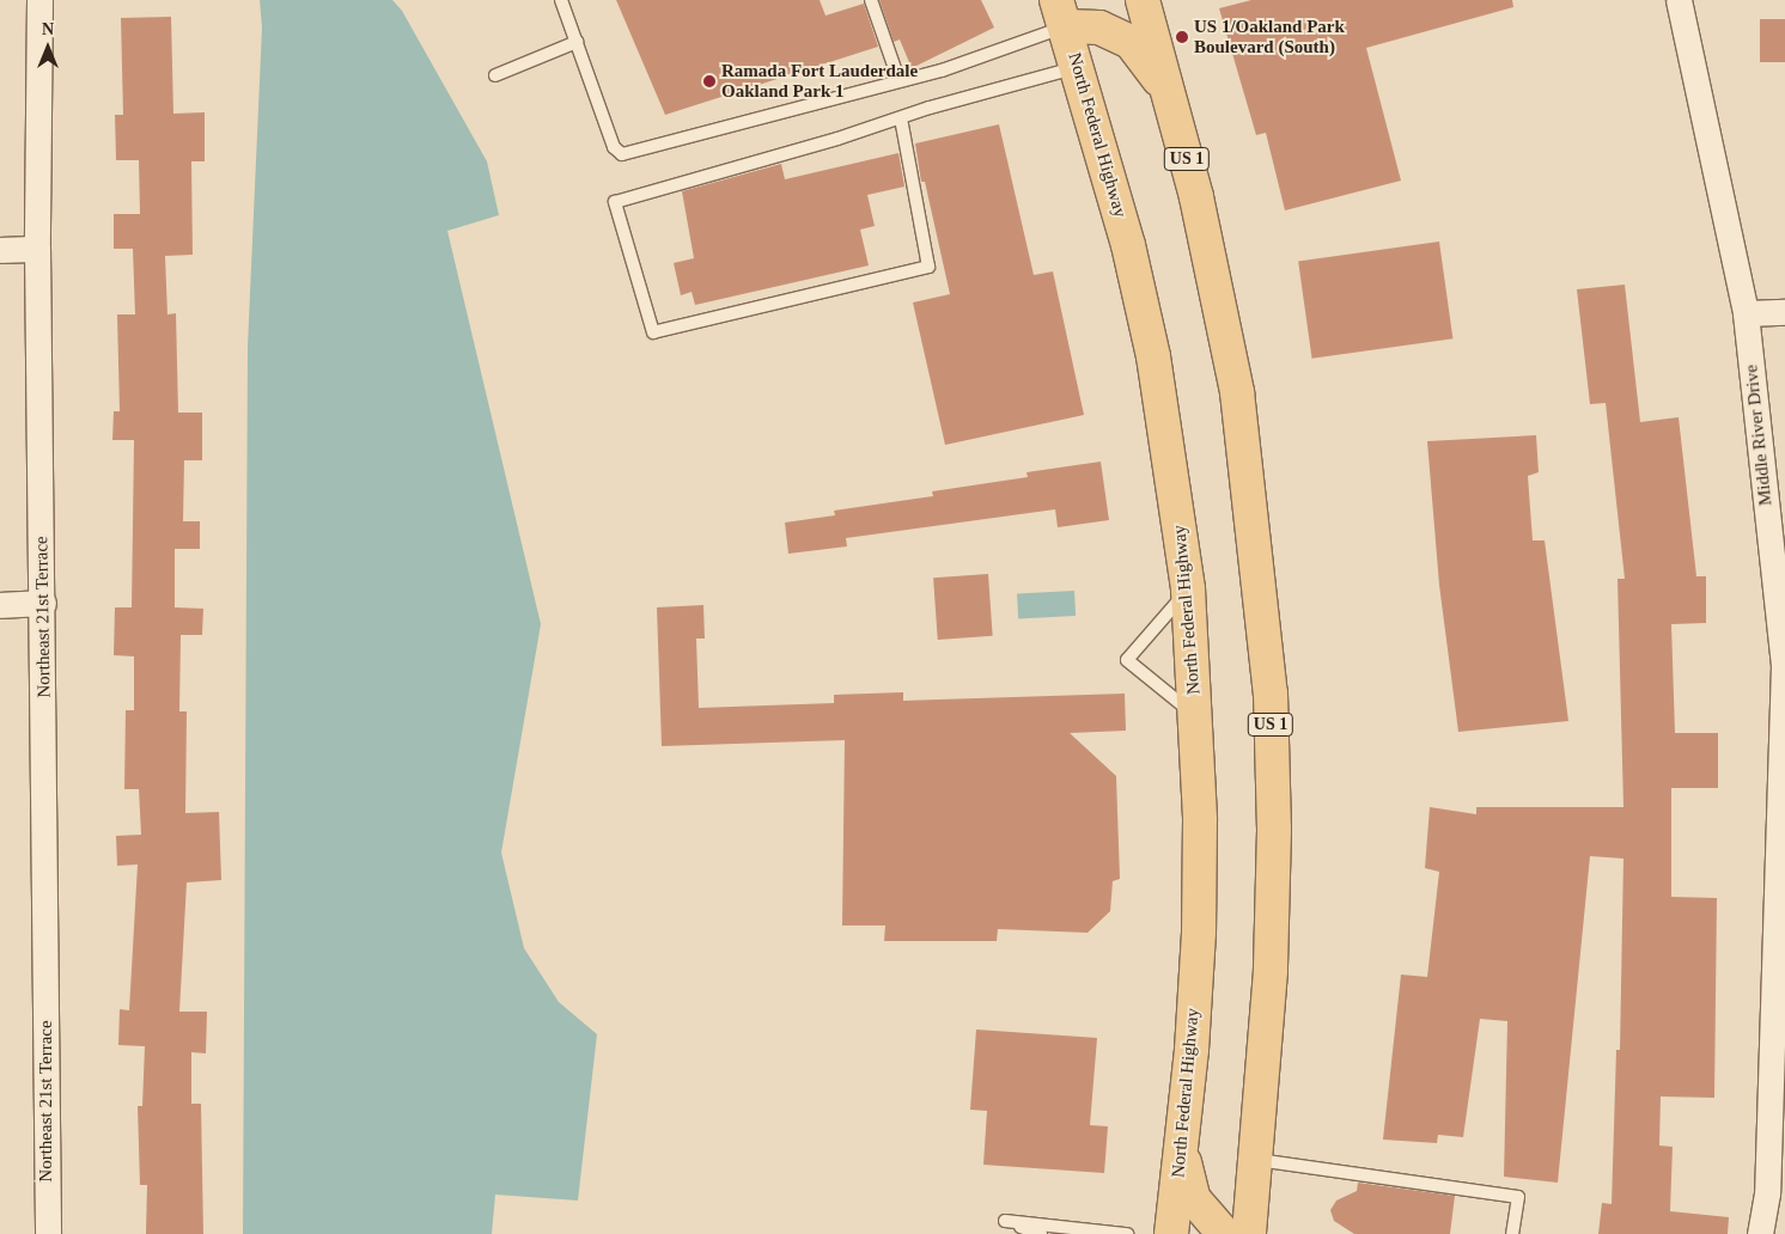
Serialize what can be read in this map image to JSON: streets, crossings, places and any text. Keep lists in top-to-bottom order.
{
  "streets": {
    "main road": ["North Federal Highway", "US 1"],
    "street": ["Middle River Drive", "Northeast 21st Terrace"]
  },
  "places": ["US 1/Oakland Park Boulevard (South)", "Ramada Fort Lauderdale Oakland Park 1"],
  "north": "top"
}
